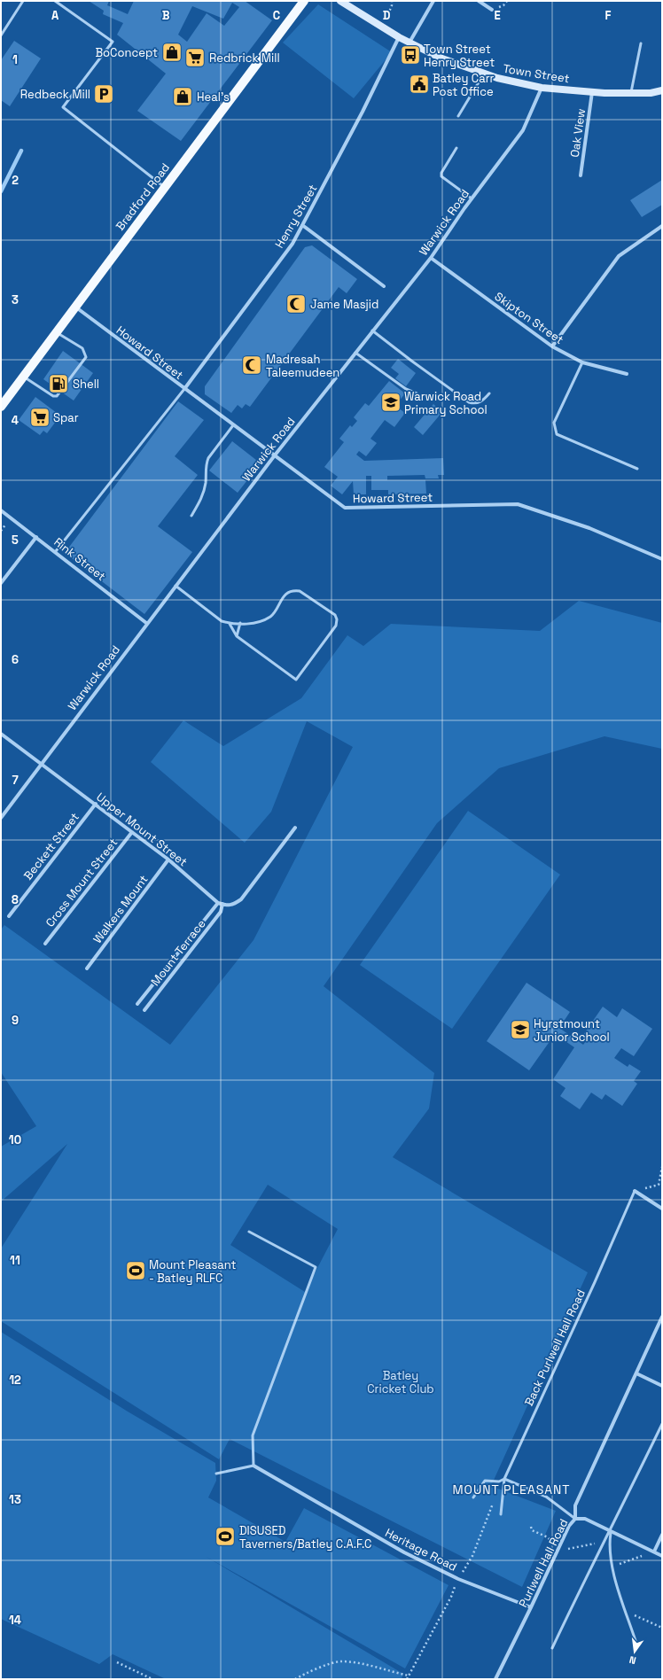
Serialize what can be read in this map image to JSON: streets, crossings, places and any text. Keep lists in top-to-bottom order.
{
  "streets": {
    "main road": ["Bradford Road"],
    "street": [
      "Town Street",
      "Oak View",
      "Henry Street",
      "Warwick Road",
      "Skipton Street",
      "Howard Street",
      "Rink Street",
      "Upper Mount Street",
      "Beckett Street",
      "Cross Mount Street",
      "Walkers Mount",
      "Mount Terrace",
      "Heritage Road",
      "Purlwell Hall Road"
    ],
    "lane": ["Back Purlwell Hall Road"]
  },
  "crossings": [
    ["Town Street", "Oak View"],
    ["Town Street", "Henry Street"],
    ["Town Street", "Warwick Road"],
    ["Bradford Road", "Howard Street"],
    ["Henry Street", "Howard Street"],
    ["Warwick Road", "Skipton Street"],
    ["Warwick Road", "Howard Street"],
    ["Warwick Road", "Rink Street"],
    ["Warwick Road", "Upper Mount Street"],
    ["Upper Mount Street", "Beckett Street"],
    ["Upper Mount Street", "Cross Mount Street"],
    ["Upper Mount Street", "Walkers Mount"],
    ["Upper Mount Street", "Mount Terrace"],
    ["Heritage Road", "Purlwell Hall Road"]
  ],
  "districts": ["MOUNT PLEASANT"],
  "parks": ["Batley Cricket Club"],
  "places": {
    "shop": ["BoConcept", "Heal's"],
    "bus stop": ["Town Street Henry Street"],
    "supermarket": ["Redbrick Mill", "Spar"],
    "public building": ["Batley Carr Post Office"],
    "parking": ["Redbeck Mill"],
    "mosque": ["Jame Masjid", "Madresah Taleemudeen"],
    "fuel station": ["Shell"],
    "school or university": ["Warwick Road Primary School", "Hyrstmount Junior School"],
    "sports": ["Mount Pleasant - Batley RLFC", "DISUSED Taverners/Batley C.A.F.C"]
  },
  "north": "bottom",
  "grid": {
    "columns": [
      "A",
      "B",
      "C",
      "D",
      "E",
      "F"
    ],
    "rows": [
      "1",
      "2",
      "3",
      "4",
      "5",
      "6",
      "7",
      "8",
      "9",
      "10",
      "11",
      "12",
      "13",
      "14"
    ]
  }
}
